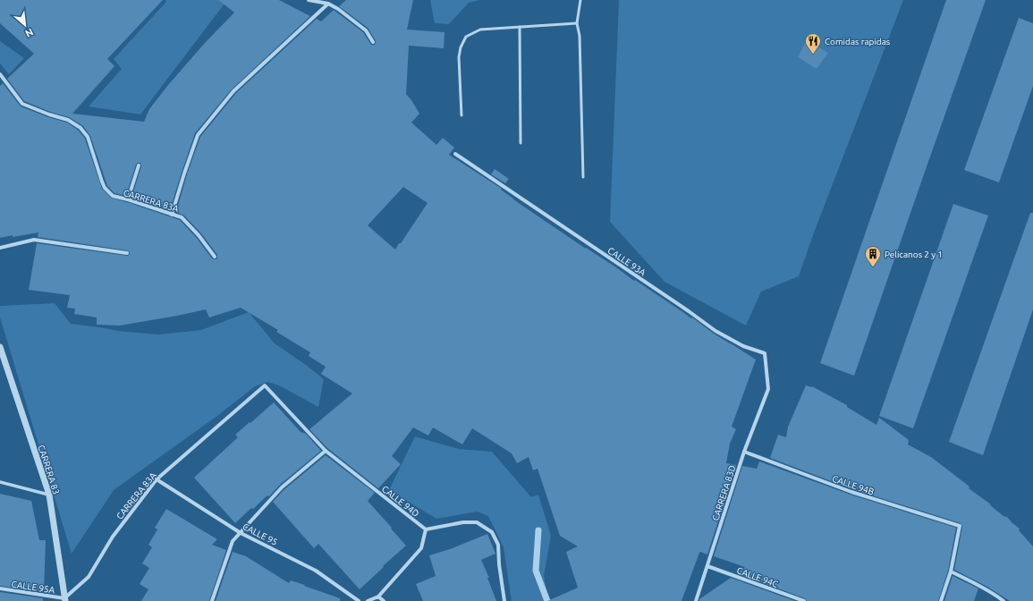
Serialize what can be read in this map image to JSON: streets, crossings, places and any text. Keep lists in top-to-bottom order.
{
  "streets": {
    "street": [
      "CARRERA 83A",
      "CALLE 93A",
      "CARRERA 83",
      "CALLE 94B",
      "CARRERA 83D",
      "CALLE 94D",
      "CALLE 95",
      "CALLE 94C",
      "CALLE 95A"
    ]
  },
  "crossings": [
    ["CARRERA 83A", "CARRERA 83"],
    ["CARRERA 83A", "CALLE 94D"],
    ["CARRERA 83A", "CALLE 95"],
    ["CARRERA 83A", "CALLE 95A"],
    ["CALLE 93A", "CARRERA 83D"],
    ["CARRERA 83", "CALLE 95A"],
    ["CALLE 94B", "CARRERA 83D"],
    ["CARRERA 83D", "CALLE 94C"]
  ],
  "places": {
    "restaurant": ["Comidas rapidas"],
    "building": ["Pelicanos 2 y 1"]
  },
  "north": "bottom right"
}
